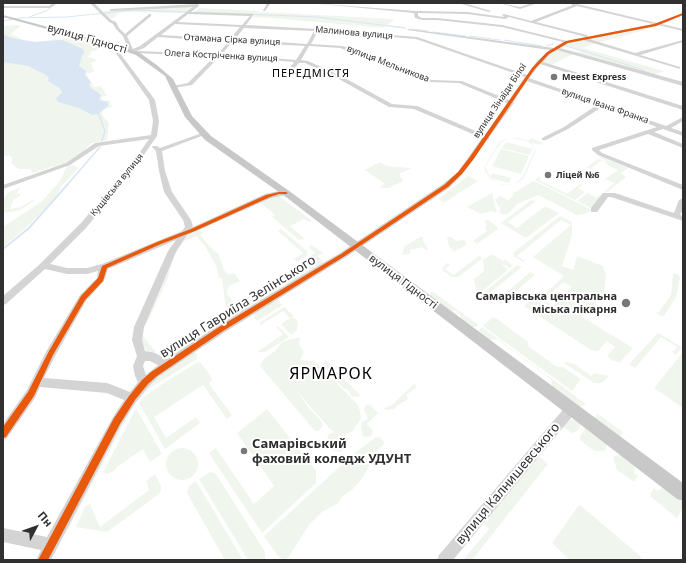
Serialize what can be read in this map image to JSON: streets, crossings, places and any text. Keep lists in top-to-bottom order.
{
  "streets": {
    "main road": ["вулиця Гідності"],
    "street": [
      "Малинова вулиця",
      "Отамана Сірка вулиця",
      "Олега Костріченка вулиця",
      "вулиця Мельникова",
      "вулиця Зінаїди Білої",
      "вулиця Івана Франка",
      "Кущівська вулиця",
      "вулиця Гавриїла Зелінського",
      "вулиця Калнишевського"
    ]
  },
  "crossings": [
    ["Малинова вулиця", "вулиця Зінаїди Білої"],
    ["Малинова вулиця", "вулиця Івана Франка"],
    ["вулиця Гідності", "Олега Костріченка вулиця"],
    ["вулиця Гідності", "вулиця Зінаїди Білої"],
    ["вулиця Гідності", "Кущівська вулиця"],
    ["вулиця Гідності", "вулиця Гавриїла Зелінського"],
    ["вулиця Гідності", "вулиця Калнишевського"],
    ["Отамана Сірка вулиця", "вулиця Мельникова"],
    ["Олега Костріченка вулиця", "вулиця Зінаїди Білої"],
    ["вулиця Мельникова", "вулиця Зінаїди Білої"],
    ["вулиця Зінаїди Білої", "вулиця Івана Франка"],
    ["вулиця Зінаїди Білої", "вулиця Гавриїла Зелінського"]
  ],
  "districts": ["ПЕРЕДМІСТЯ", "ЯРМАРОК"],
  "places": [
    "Meest Express",
    "Ліцей №6",
    "Самарівська центральна міська лікарня",
    "Самарівський фаховий коледж УДУНТ"
  ],
  "north": "top right"
}
